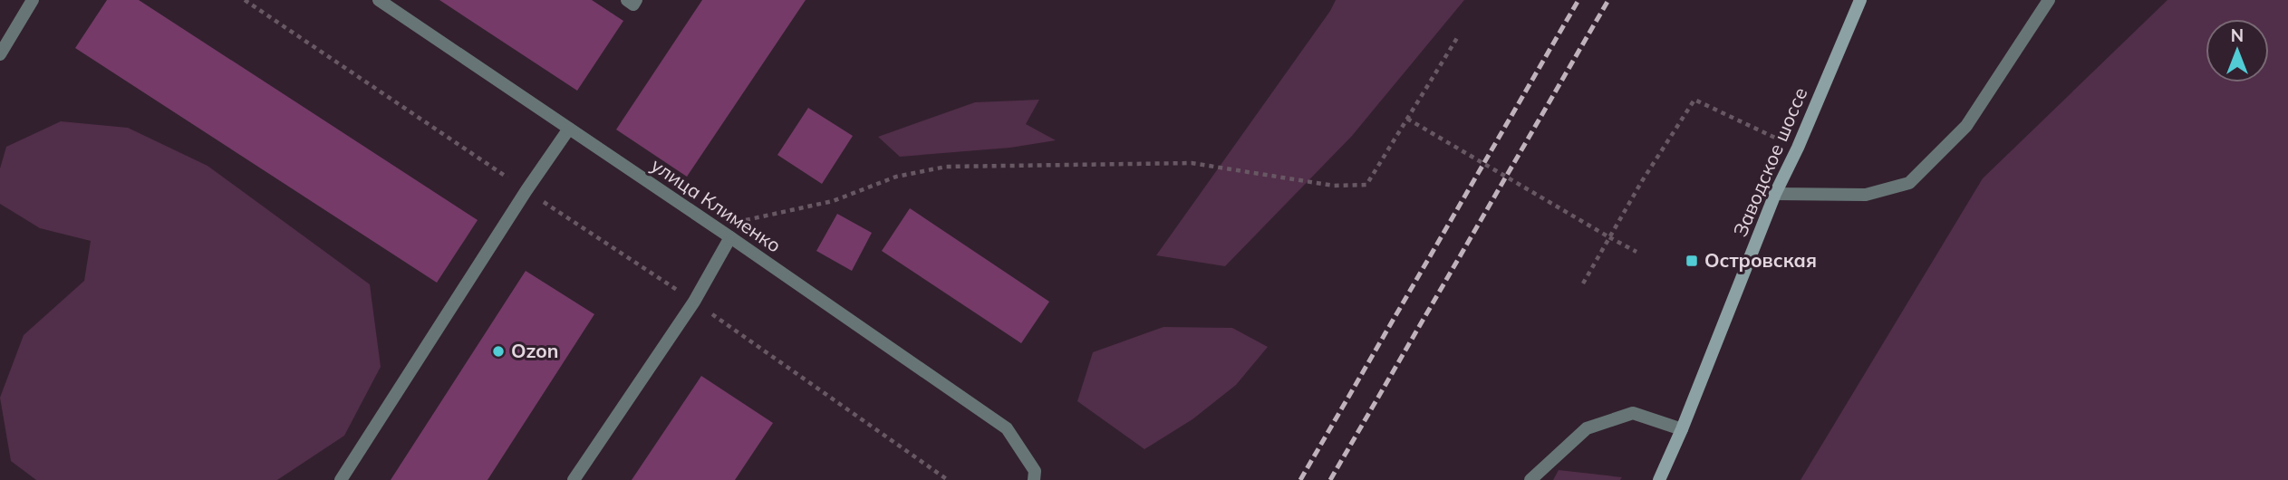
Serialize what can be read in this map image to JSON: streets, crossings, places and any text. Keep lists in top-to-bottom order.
{
  "streets": {
    "main road": ["Заводское шоссе"],
    "street": ["улица Клименко"]
  },
  "places": {
    "transit": ["Островская"],
    "other": ["Ozon"]
  },
  "north": "top"
}
